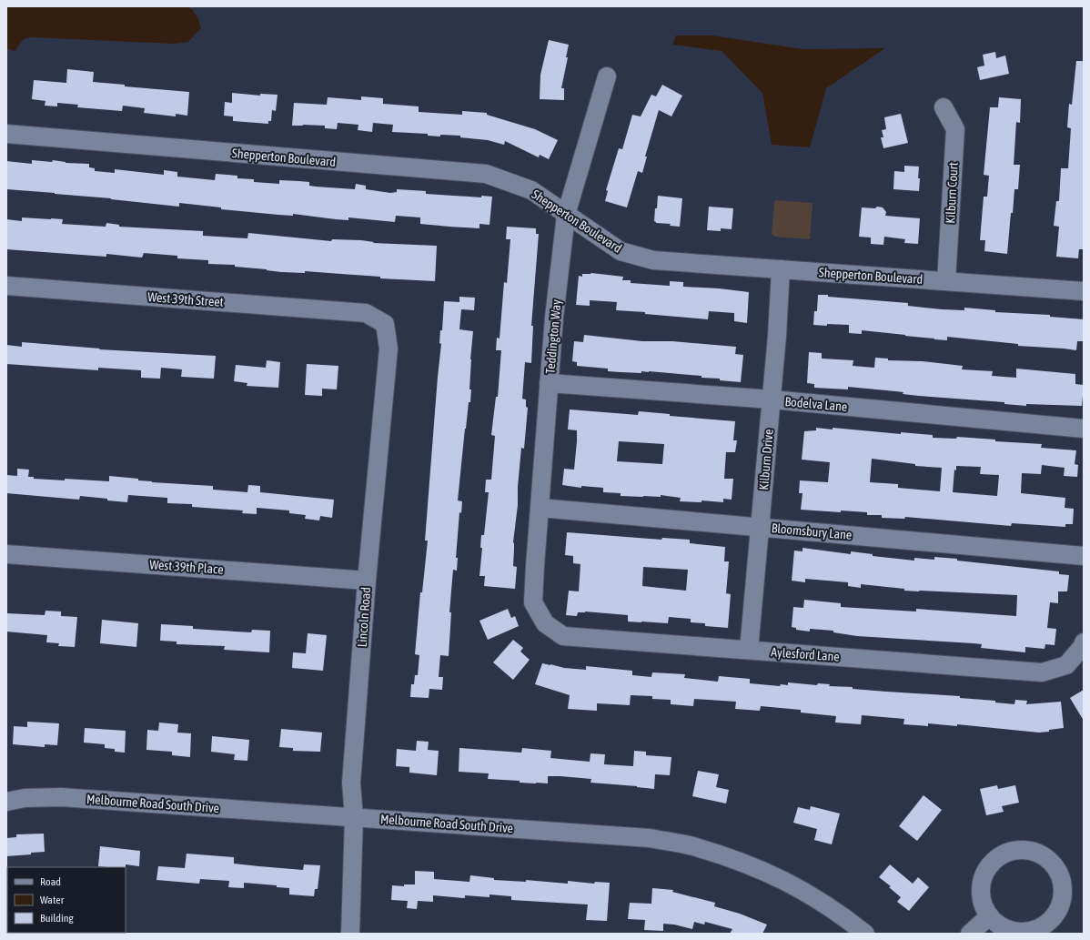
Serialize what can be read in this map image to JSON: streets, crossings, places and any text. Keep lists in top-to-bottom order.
{
  "streets": {
    "street": [
      "Shepperton Boulevard",
      "Kilburn Court",
      "West 39th Street",
      "Teddington Way",
      "Bodelva Lane",
      "Kilburn Drive",
      "Bloomsbury Lane",
      "West 39th Place",
      "Lincoln Road",
      "Aylesford Lane",
      "Melbourne Road South Drive"
    ]
  },
  "crossings": [
    ["Shepperton Boulevard", "Kilburn Court"],
    ["Shepperton Boulevard", "Teddington Way"],
    ["Shepperton Boulevard", "Kilburn Drive"],
    ["West 39th Street", "Lincoln Road"],
    ["Teddington Way", "Bodelva Lane"],
    ["Teddington Way", "Bloomsbury Lane"],
    ["Teddington Way", "Aylesford Lane"],
    ["Bodelva Lane", "Kilburn Drive"],
    ["Kilburn Drive", "Bloomsbury Lane"],
    ["Kilburn Drive", "Aylesford Lane"],
    ["West 39th Place", "Lincoln Road"],
    ["Lincoln Road", "Melbourne Road South Drive"]
  ],
  "legend": ["Road", "Water", "Building"]
}
